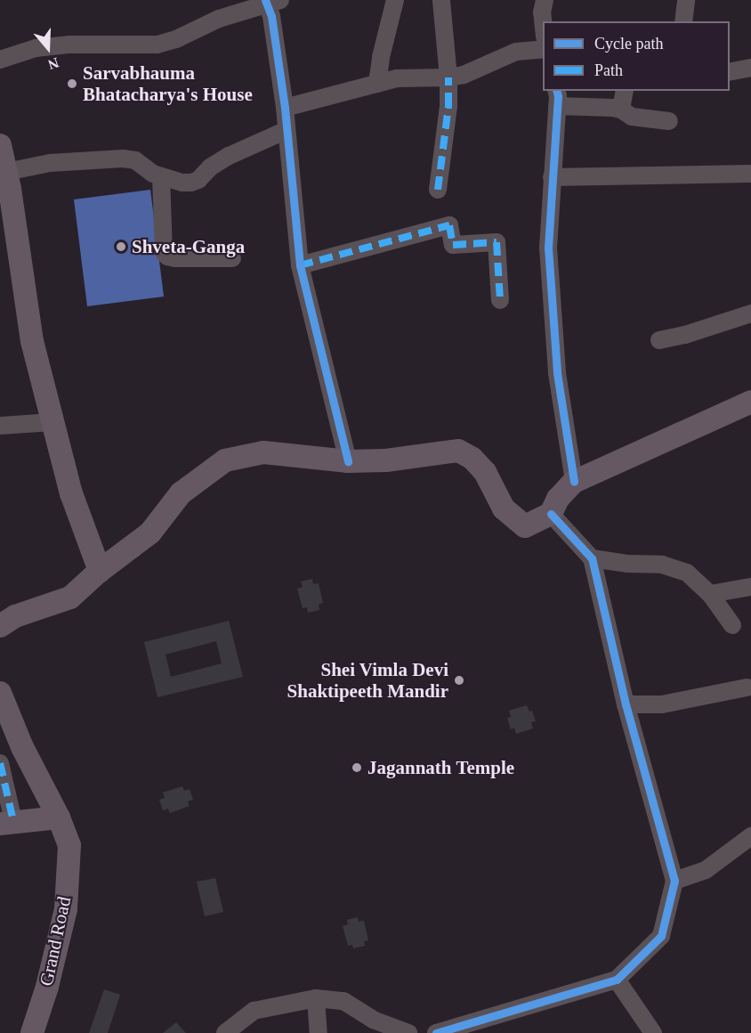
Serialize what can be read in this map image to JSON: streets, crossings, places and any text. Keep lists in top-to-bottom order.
{
  "streets": {
    "main road": ["Grand Road"]
  },
  "places": [
    "Sarvabhauma Bhatacharya's House",
    "Shveta-Ganga",
    "Shei Vimla Devi Shaktipeeth Mandir",
    "Jagannath Temple"
  ],
  "legend": ["Cycle path", "Path"],
  "north": "bottom"
}
